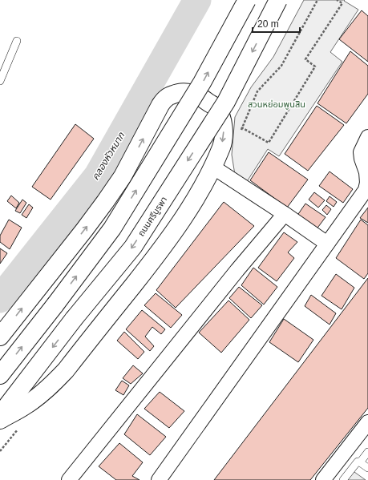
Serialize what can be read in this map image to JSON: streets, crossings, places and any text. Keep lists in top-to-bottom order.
{
  "streets": {
    "street": ["ถนนศรีบูรพา"]
  },
  "water": ["คลองหัวหมาก"],
  "parks": ["สวนหย่อมพูนสิน"],
  "scale_bar": "20 m"
}
